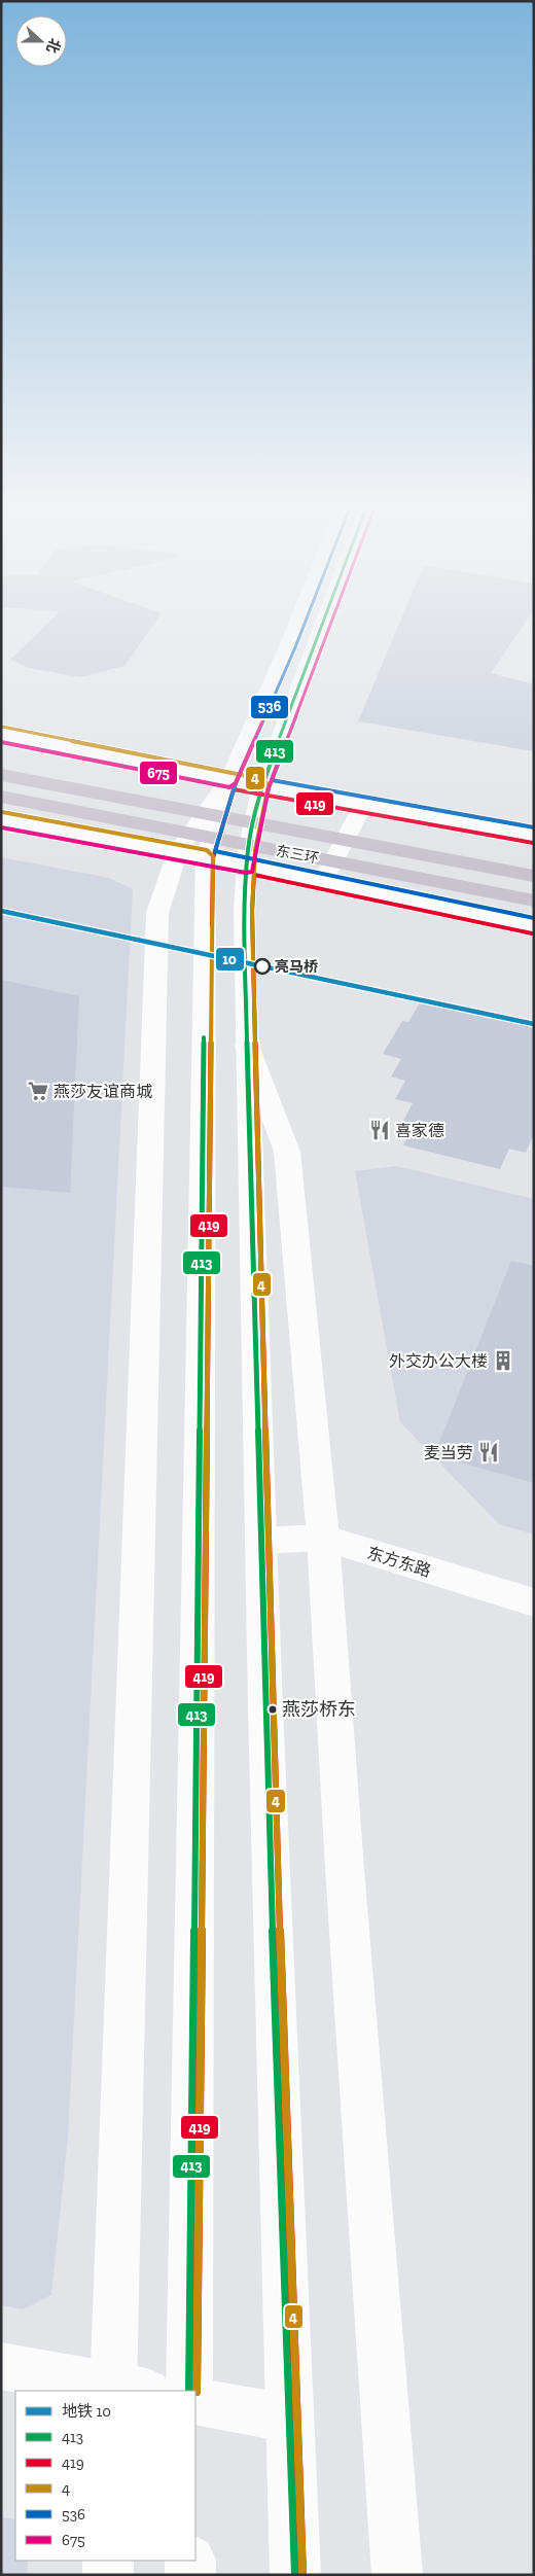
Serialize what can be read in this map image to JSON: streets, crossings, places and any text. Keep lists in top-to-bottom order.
{
  "streets": {
    "highway": ["东三环"],
    "main road": ["东方东路"]
  },
  "places": {
    "other": ["亮马桥", "燕莎桥东"],
    "supermarket": ["燕莎友谊商城"],
    "restaurant": ["喜家德", "麦当劳"],
    "building": ["外交办公大楼"]
  },
  "lines": [
    "transit line 413",
    "transit line 536",
    "transit line 675",
    "transit line 4",
    "transit line 419",
    "metro line 10"
  ],
  "legend": [
    "地铁 10",
    "413",
    "419",
    "4",
    "536",
    "675"
  ],
  "north": "right"
}
